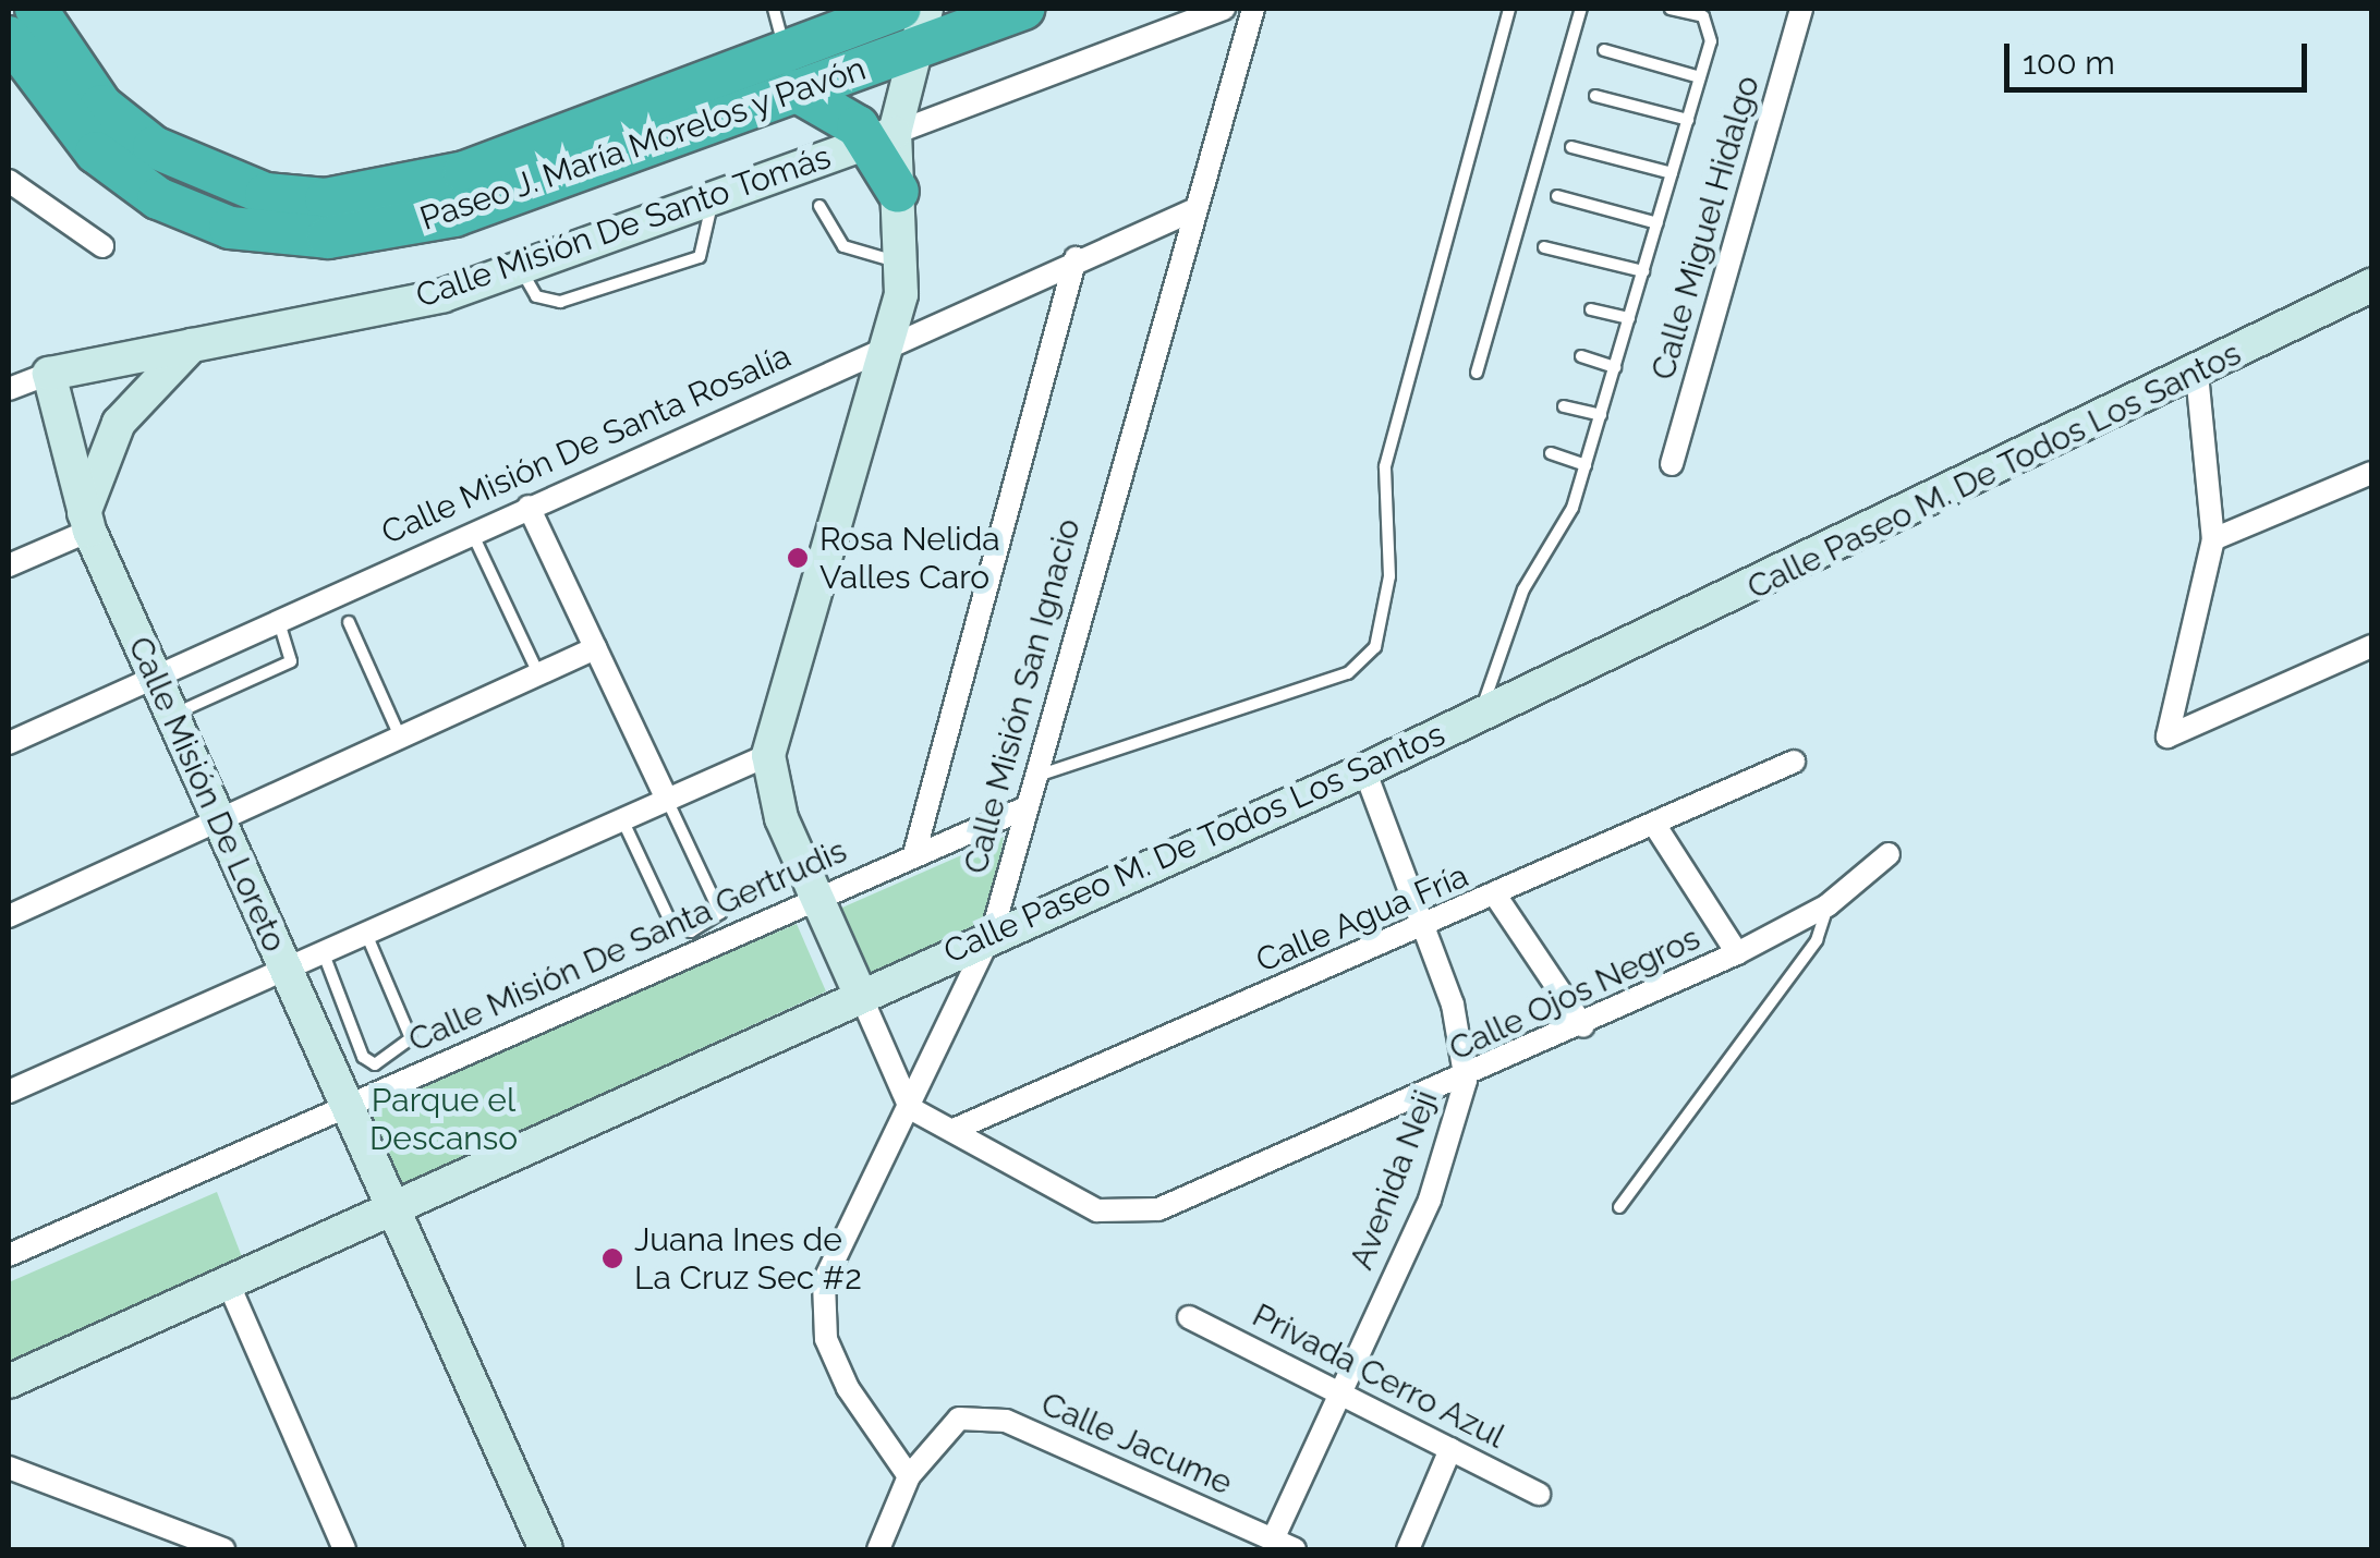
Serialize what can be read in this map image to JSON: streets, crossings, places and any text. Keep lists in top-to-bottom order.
{
  "streets": {
    "highway": ["Paseo J. María Morelos y Pavón"],
    "main road": ["Calle Misión De Santo Tomás", "Calle Paseo M. De Todos Los Santos", "Calle Misión De Loreto"],
    "street": [
      "Calle Miguel Hidalgo",
      "Calle Misión De Santa Rosalía",
      "Calle Misión San Ignacio",
      "Calle Agua Fría",
      "Calle Misión De Santa Gertrudis",
      "Calle Ojos Negros",
      "Avenida Neji",
      "Privada Cerro Azul",
      "Calle Jacume"
    ]
  },
  "crossings": [
    ["Calle Misión De Santo Tomás", "Calle Misión De Loreto"],
    ["Calle Misión De Santa Rosalía", "Calle Misión San Ignacio"],
    ["Calle Misión De Santa Rosalía", "Calle Misión De Loreto"],
    ["Calle Paseo M. De Todos Los Santos", "Calle Misión San Ignacio"],
    ["Calle Paseo M. De Todos Los Santos", "Calle Misión De Loreto"],
    ["Calle Paseo M. De Todos Los Santos", "Avenida Neji"],
    ["Calle Misión San Ignacio", "Calle Misión De Santa Gertrudis"],
    ["Calle Misión San Ignacio", "Calle Jacume"],
    ["Calle Misión De Loreto", "Calle Misión De Santa Gertrudis"],
    ["Calle Agua Fría", "Calle Ojos Negros"],
    ["Calle Agua Fría", "Avenida Neji"],
    ["Calle Ojos Negros", "Avenida Neji"],
    ["Avenida Neji", "Privada Cerro Azul"],
    ["Avenida Neji", "Calle Jacume"]
  ],
  "parks": ["Parque el Descanso"],
  "places": ["Rosa Nelida Valles Caro", "Juana Ines de La Cruz Sec #2"],
  "scale_bar": "100 m"
}
